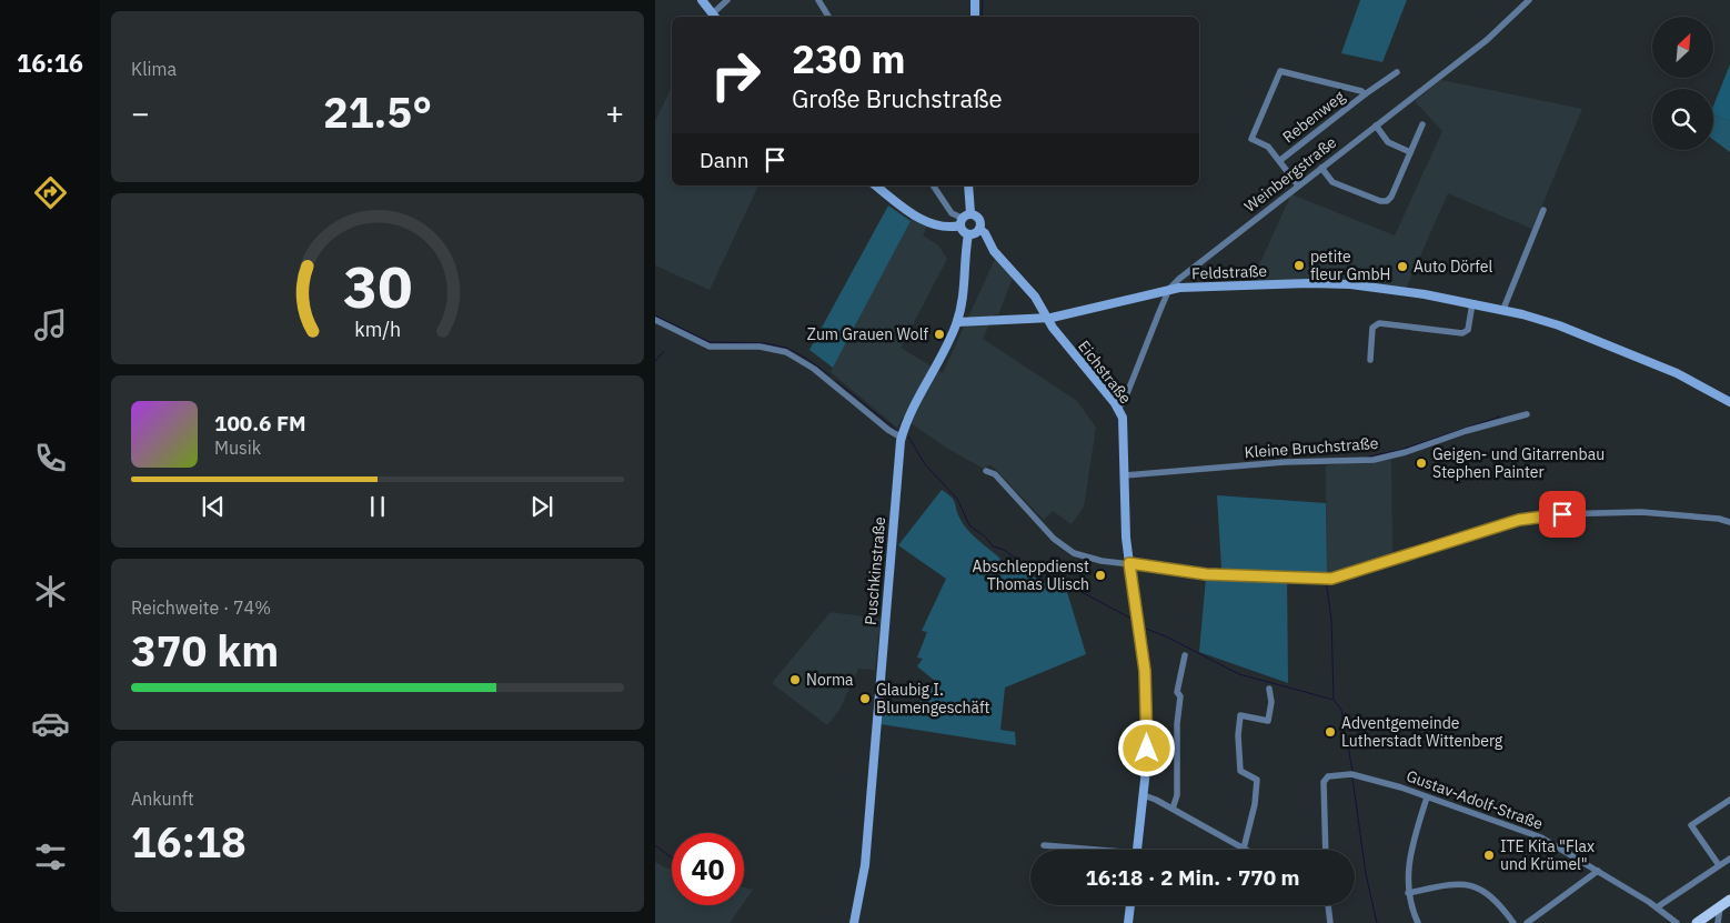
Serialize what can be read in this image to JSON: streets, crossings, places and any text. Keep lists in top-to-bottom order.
{
  "streets": {
    "street": [
      "Rebenweg",
      "Weinbergstraße",
      "Feldstraße",
      "Eichstraße",
      "Kleine Bruchstraße",
      "Puschkinstraße",
      "Gustav-Adolf-Straße"
    ]
  },
  "crossings": [
    ["Rebenweg", "Weinbergstraße"],
    ["Weinbergstraße", "Feldstraße"],
    ["Weinbergstraße", "Eichstraße"],
    ["Feldstraße", "Eichstraße"],
    ["Feldstraße", "Puschkinstraße"],
    ["Eichstraße", "Kleine Bruchstraße"]
  ],
  "places": [
    "petite fleur GmbH",
    "Auto Dörfel",
    "Zum Grauen Wolf",
    "Geigen- und Gitarrenbau Stephen Painter",
    "Abschleppdienst Thomas Ulisch",
    "Norma",
    "Glaubig I. Blumengeschäft",
    "Adventgemeinde Lutherstadt Wittenberg",
    "ITE Kita \"Flax und Krümel\""
  ],
  "north": "top right",
  "page": {
    "tabs": "16:16",
    "tile": [
      "Klima",
      ["Reichweite · 74%", "370 km"],
      ["Ankunft", "16:18"]
    ],
    "turn": ["230 m", "Große Bruchstraße"],
    "heat": ["−", "21.5°", "+"],
    "then": "Dann",
    "song": ["100.6 FM", "Musik"],
    "limit": "40",
    "trip": "16:18 · 2 Min. · 770 m",
    "gauge": ["30", "km/h"]
  }
}
